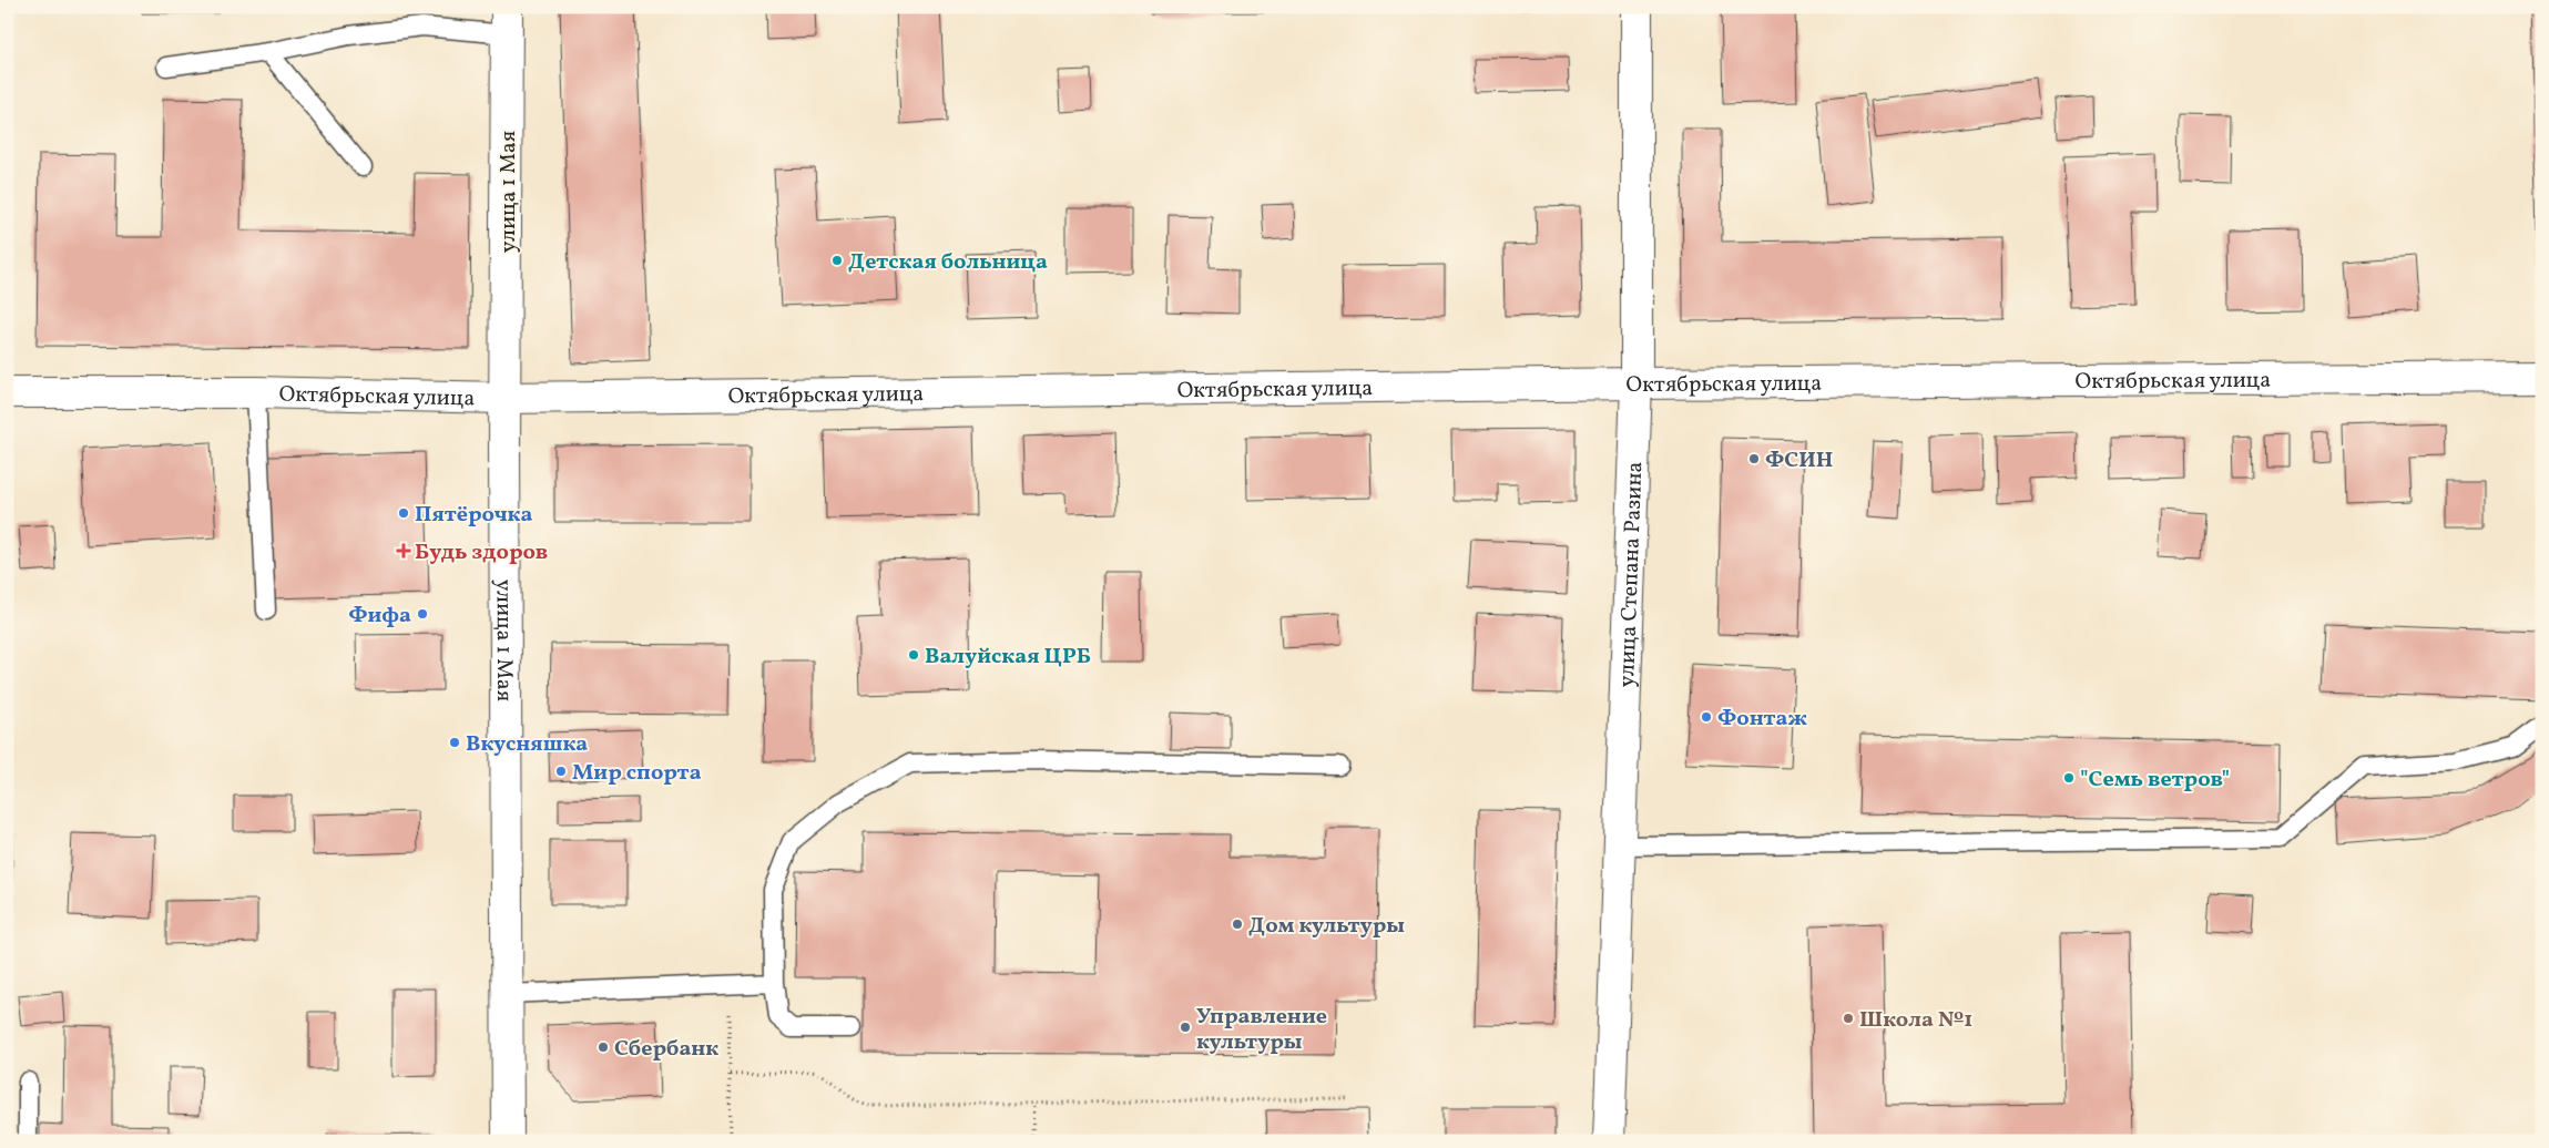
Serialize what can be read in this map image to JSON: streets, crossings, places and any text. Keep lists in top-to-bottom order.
{
  "streets": {
    "street": ["улица 1 Мая", "Октябрьская улица", "улица Степана Разина"]
  },
  "crossings": [
    ["улица 1 Мая", "Октябрьская улица"],
    ["Октябрьская улица", "улица Степана Разина"]
  ],
  "places": {
    "other": [
      "Детская больница",
      "ФСИН",
      "Пятёрочка",
      "Фифа",
      "Валуйская ЦРБ",
      "Фонтаж",
      "Вкусняшка",
      "Мир спорта",
      "\"Семь ветров\"",
      "Дом культуры",
      "Школа №1",
      "Управление культуры",
      "Сбербанк"
    ],
    "health": ["Будь здоров"]
  }
}
